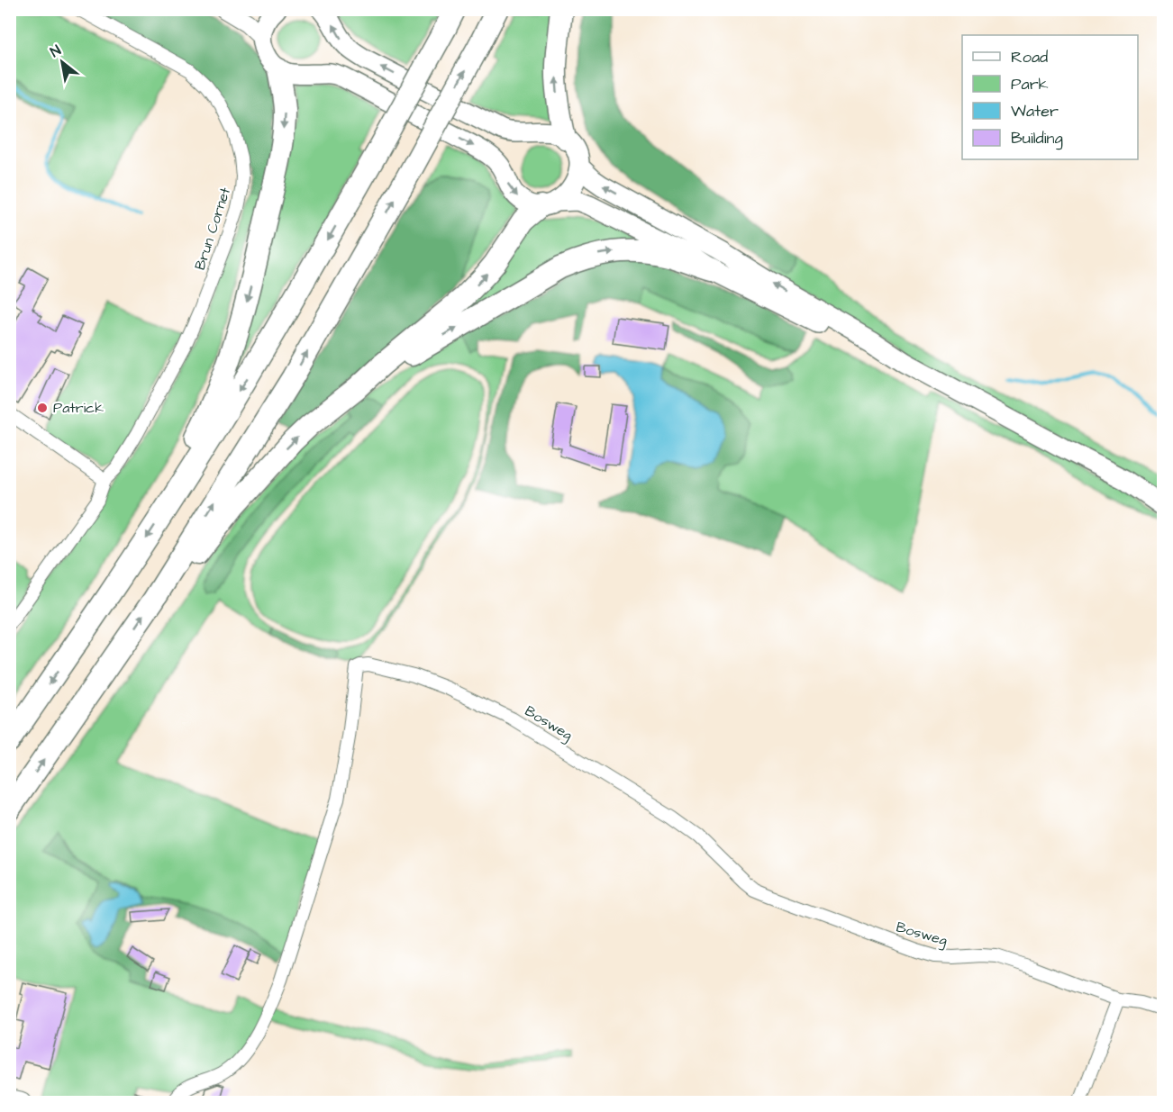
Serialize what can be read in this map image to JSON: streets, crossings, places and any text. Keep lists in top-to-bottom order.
{
  "streets": {
    "street": ["Brun Cornet", "Bosweg"]
  },
  "places": ["Patrick"],
  "legend": [
    "Road",
    "Park",
    "Water",
    "Building"
  ],
  "north": "top left"
}
